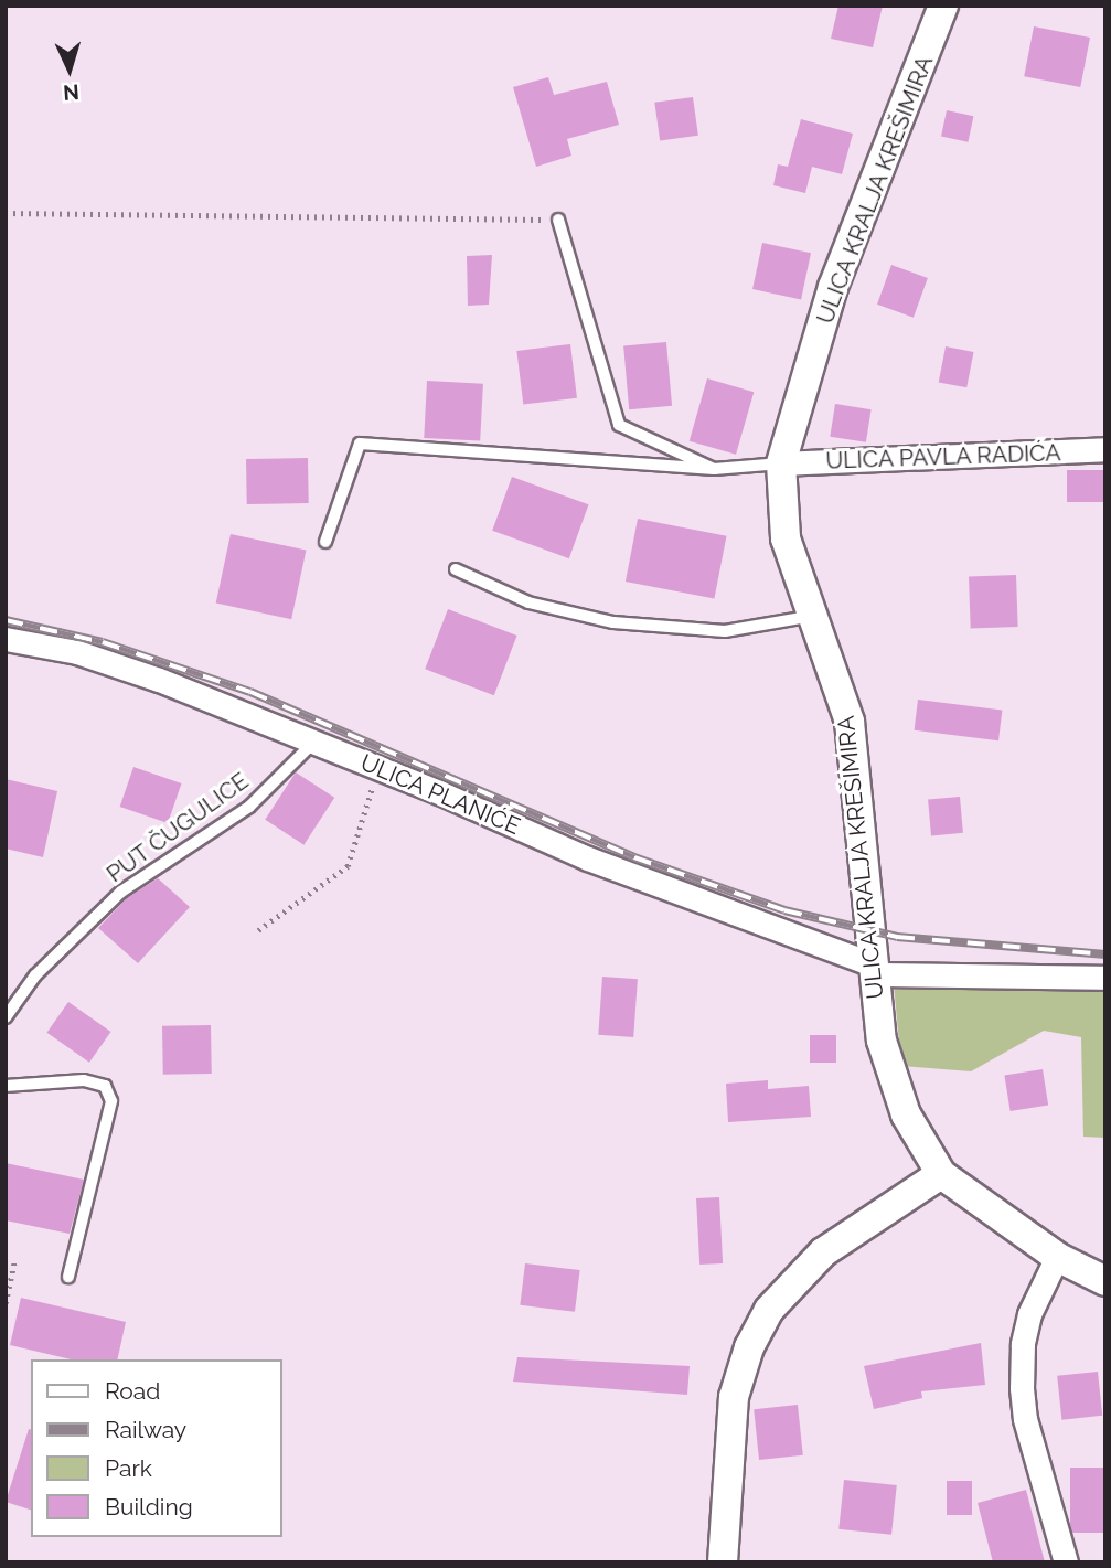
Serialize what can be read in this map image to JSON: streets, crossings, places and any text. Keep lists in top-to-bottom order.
{
  "streets": {
    "street": ["ULICA KRALJA KREŠIMIRA", "ULICA PAVLA RADIĆA", "ULICA PLANIĆE"],
    "lane": ["PUT ČUGULICE"]
  },
  "crossings": [
    ["ULICA KRALJA KREŠIMIRA", "ULICA PAVLA RADIĆA"],
    ["ULICA KRALJA KREŠIMIRA", "ULICA PLANIĆE"],
    ["ULICA PLANIĆE", "PUT ČUGULICE"]
  ],
  "legend": [
    "Road",
    "Railway",
    "Park",
    "Building"
  ],
  "north": "bottom"
}
